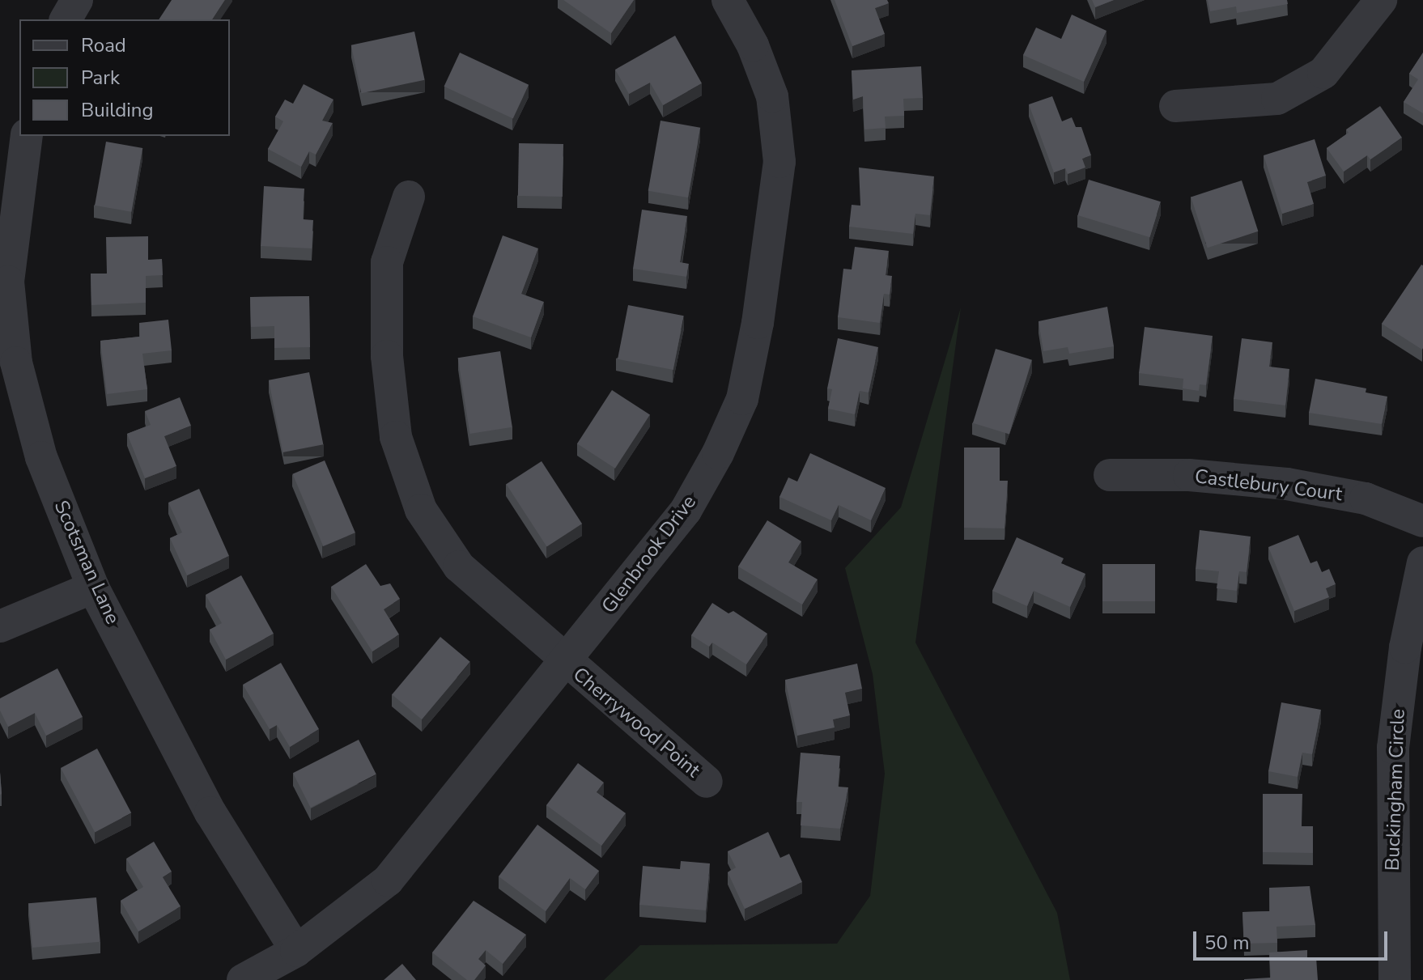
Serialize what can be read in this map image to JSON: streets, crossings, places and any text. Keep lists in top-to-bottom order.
{
  "streets": {
    "street": [
      "Castlebury Court",
      "Glenbrook Drive",
      "Scotsman Lane",
      "Cherrywood Point",
      "Buckingham Circle"
    ]
  },
  "crossings": [
    ["Glenbrook Drive", "Scotsman Lane"],
    ["Glenbrook Drive", "Cherrywood Point"]
  ],
  "legend": ["Road", "Park", "Building"],
  "scale_bar": "50 m"
}
